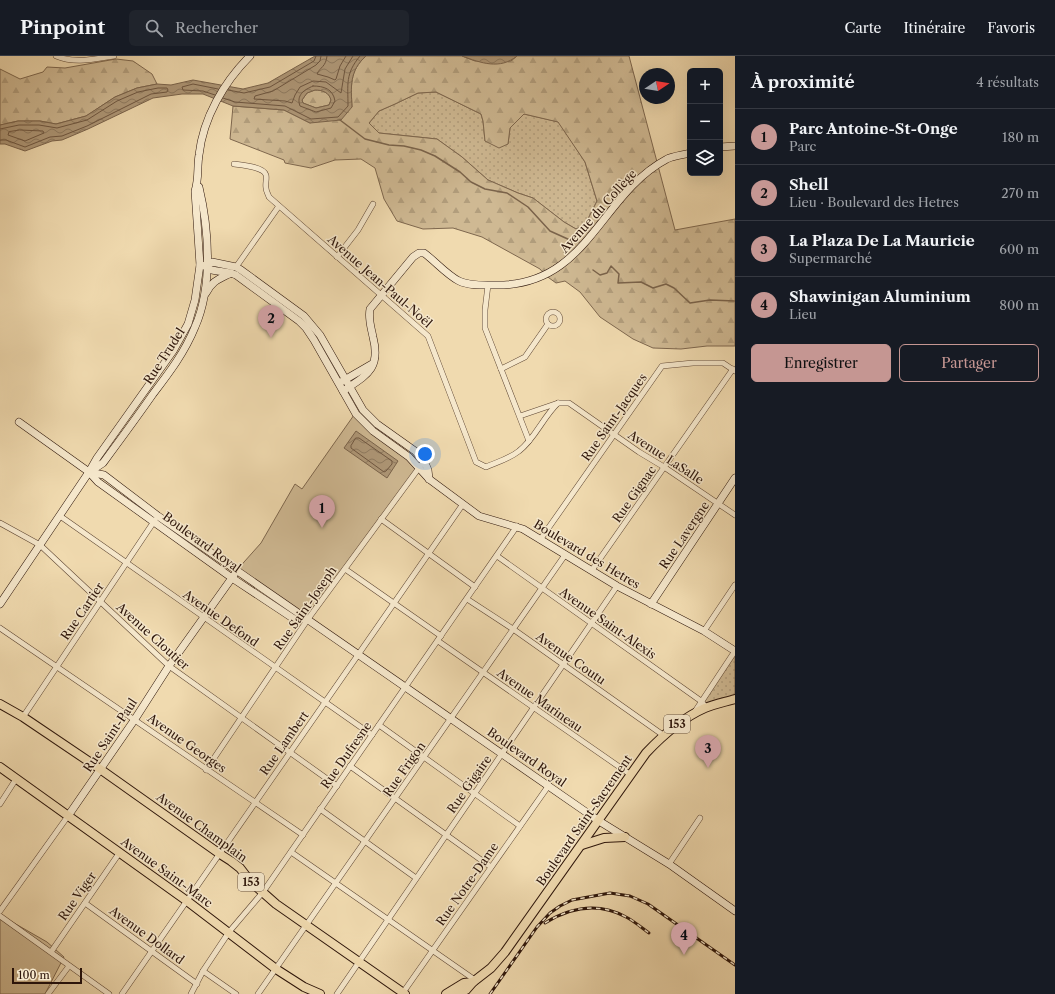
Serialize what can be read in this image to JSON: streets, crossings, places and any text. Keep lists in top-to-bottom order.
{
  "streets": {
    "main road": [
      "153",
      "Boulevard Saint-Sacrement",
      "Avenue Champlain",
      "Avenue Saint-Marc"
    ],
    "street": [
      "Avenue du Collège",
      "Avenue Jean-Paul-Noël",
      "Rue Trudel",
      "Rue Saint-Jacques",
      "Avenue LaSalle",
      "Rue Gignac",
      "Rue Lavergne",
      "Boulevard Royal",
      "Boulevard des Hetres",
      "Rue Saint-Joseph",
      "Rue Cartier",
      "Avenue Defond",
      "Avenue Saint-Alexis",
      "Avenue Cloutier",
      "Avenue Coutu",
      "Avenue Marineau",
      "Rue Saint-Paul",
      "Avenue Georges",
      "Rue Lambert",
      "Rue Dufresne",
      "Rue Frigon",
      "Rue Gigaire",
      "Rue Notre-Dame",
      "Rue Viger",
      "Avenue Dollard"
    ]
  },
  "crossings": [
    ["Avenue du Collège", "Avenue Jean-Paul-Noël"],
    ["Avenue du Collège", "Boulevard des Hetres"],
    ["Avenue Jean-Paul-Noël", "Avenue LaSalle"],
    ["Rue Trudel", "Boulevard Royal"],
    ["Rue Trudel", "Boulevard des Hetres"],
    ["Rue Trudel", "Avenue Defond"],
    ["Rue Trudel", "Avenue Cloutier"],
    ["Rue Saint-Jacques", "Avenue LaSalle"],
    ["Rue Saint-Jacques", "Rue Gignac"],
    ["Rue Saint-Jacques", "Boulevard des Hetres"],
    ["Avenue LaSalle", "Rue Gignac"],
    ["Avenue LaSalle", "Rue Lavergne"],
    ["Rue Gignac", "Boulevard des Hetres"],
    ["Rue Lavergne", "Boulevard des Hetres"],
    ["Boulevard Royal", "Rue Saint-Joseph"],
    ["Boulevard Royal", "Rue Cartier"],
    ["Boulevard Royal", "Rue Saint-Paul"],
    ["Boulevard Royal", "Rue Lambert"],
    ["Boulevard Royal", "Rue Dufresne"],
    ["Boulevard Royal", "Rue Frigon"],
    ["Boulevard Royal", "Rue Gigaire"],
    ["Boulevard Royal", "Boulevard Saint-Sacrement"],
    ["Boulevard Royal", "Rue Notre-Dame"],
    ["Boulevard des Hetres", "Rue Saint-Joseph"],
    ["Boulevard des Hetres", "Rue Lambert"],
    ["Boulevard des Hetres", "Rue Dufresne"],
    ["Boulevard des Hetres", "Rue Frigon"],
    ["Boulevard des Hetres", "Rue Gigaire"],
    ["Rue Saint-Joseph", "Avenue Defond"],
    ["Rue Saint-Joseph", "Avenue Cloutier"],
    ["Rue Saint-Joseph", "Avenue Georges"],
    ["Rue Cartier", "Avenue Defond"],
    ["Rue Cartier", "Avenue Cloutier"],
    ["Rue Cartier", "Avenue Georges"],
    ["Rue Cartier", "Avenue Champlain"],
    ["Avenue Defond", "Rue Saint-Paul"],
    ["Avenue Defond", "Rue Lambert"],
    ["Avenue Defond", "Rue Dufresne"],
    ["Avenue Saint-Alexis", "Rue Dufresne"],
    ["Avenue Saint-Alexis", "Rue Frigon"],
    ["Avenue Saint-Alexis", "Rue Gigaire"],
    ["Avenue Saint-Alexis", "Boulevard Saint-Sacrement"],
    ["Avenue Cloutier", "Rue Saint-Paul"],
    ["Avenue Cloutier", "Rue Lambert"],
    ["Avenue Cloutier", "Rue Dufresne"],
    ["Avenue Coutu", "Rue Dufresne"],
    ["Avenue Coutu", "Rue Frigon"],
    ["Avenue Coutu", "Rue Gigaire"],
    ["Avenue Coutu", "Boulevard Saint-Sacrement"],
    ["Avenue Marineau", "Rue Dufresne"],
    ["Avenue Marineau", "Rue Frigon"],
    ["Avenue Marineau", "Rue Gigaire"],
    ["Avenue Marineau", "Boulevard Saint-Sacrement"],
    ["Rue Saint-Paul", "Avenue Georges"],
    ["Rue Saint-Paul", "Avenue Champlain"],
    ["Rue Saint-Paul", "Avenue Saint-Marc"],
    ["Avenue Georges", "Rue Lambert"],
    ["Avenue Georges", "Rue Dufresne"],
    ["Rue Lambert", "Avenue Champlain"],
    ["Rue Lambert", "Avenue Saint-Marc"],
    ["Rue Lambert", "Avenue Dollard"],
    ["Rue Dufresne", "Avenue Champlain"],
    ["Rue Dufresne", "Avenue Saint-Marc"],
    ["Rue Dufresne", "Avenue Dollard"],
    ["Rue Frigon", "Avenue Champlain"],
    ["Rue Frigon", "Avenue Saint-Marc"],
    ["Rue Gigaire", "Avenue Champlain"],
    ["Avenue Champlain", "Rue Notre-Dame"],
    ["Avenue Saint-Marc", "Rue Viger"],
    ["Rue Viger", "Avenue Dollard"]
  ],
  "scale_bar": "100 m",
  "north": "right",
  "page": {
    "header": "Pinpoint",
    "search": "Rechercher",
    "nav": ["Carte", "Itinéraire", "Favoris"],
    "heading": ["À proximité", "4 résultats"],
    "map_buttons": ["+", "−"],
    "list": [
      {
        "mark": "1",
        "name": "Parc Antoine-St-Onge",
        "note": "Parc",
        "value": "180 m"
      },
      {
        "mark": "2",
        "name": "Shell",
        "note": "Lieu · Boulevard des Hetres",
        "value": "270 m"
      },
      {
        "mark": "3",
        "name": "La Plaza De La Mauricie",
        "note": "Supermarché",
        "value": "600 m"
      },
      {
        "mark": "4",
        "name": "Shawinigan Aluminium",
        "note": "Lieu",
        "value": "800 m"
      }
    ],
    "pins": [
      "2",
      "1",
      "3",
      "4"
    ],
    "buttons": ["Enregistrer", "Partager"],
    "scale": "100 m"
  }
}
